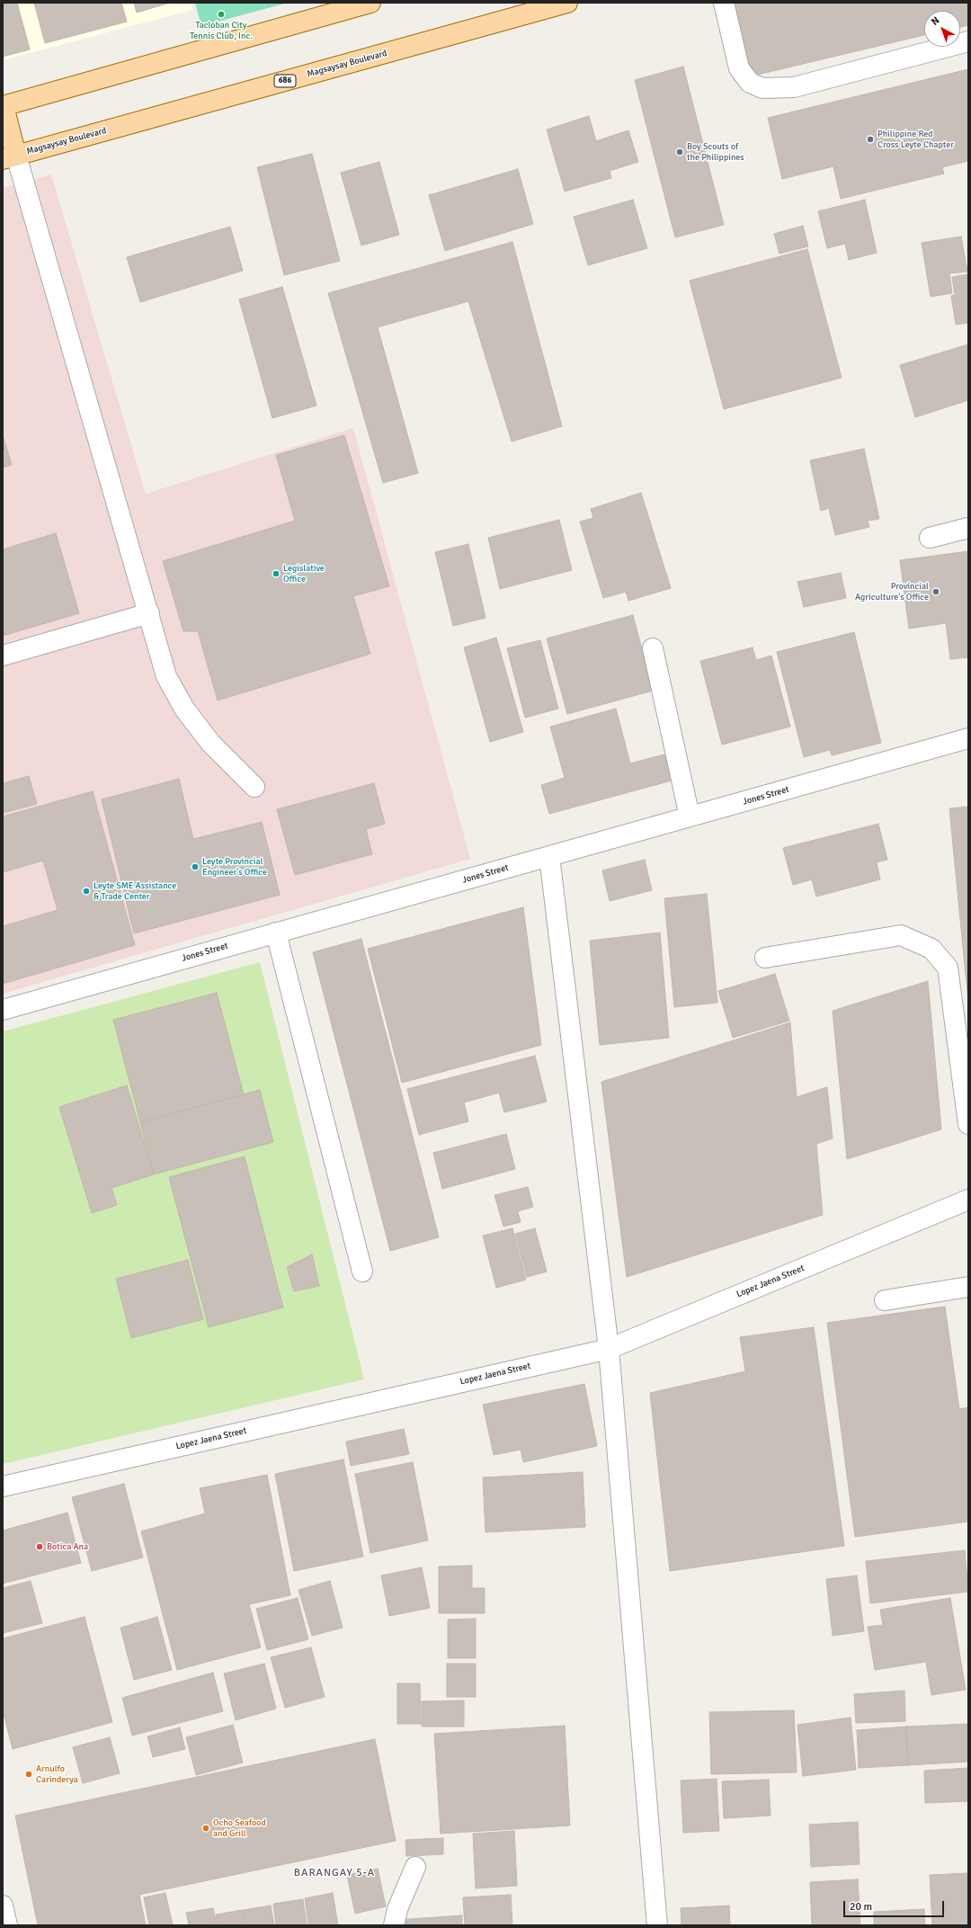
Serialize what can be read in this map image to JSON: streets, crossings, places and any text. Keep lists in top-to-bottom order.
{
  "streets": {
    "main road": ["Magsaysay Boulevard", "686"],
    "street": ["Jones Street", "Lopez Jaena Street"]
  },
  "districts": ["BARANGAY 5-A"],
  "places": [
    "Tacloban City Tennis Club, Inc.",
    "Philippine Red Cross Leyte Chapter",
    "Boy Scouts of the Philippines",
    "Legislative Office",
    "Provincial Agriculture's Office",
    "Leyte Provincial Engineer's Office",
    "Leyte SME Assistance & Trade Center",
    "Botica Ana",
    "Arnulfo Carinderya",
    "Ocho Seafood and Grill"
  ],
  "scale_bar": "20 m",
  "north": "top left"
}
